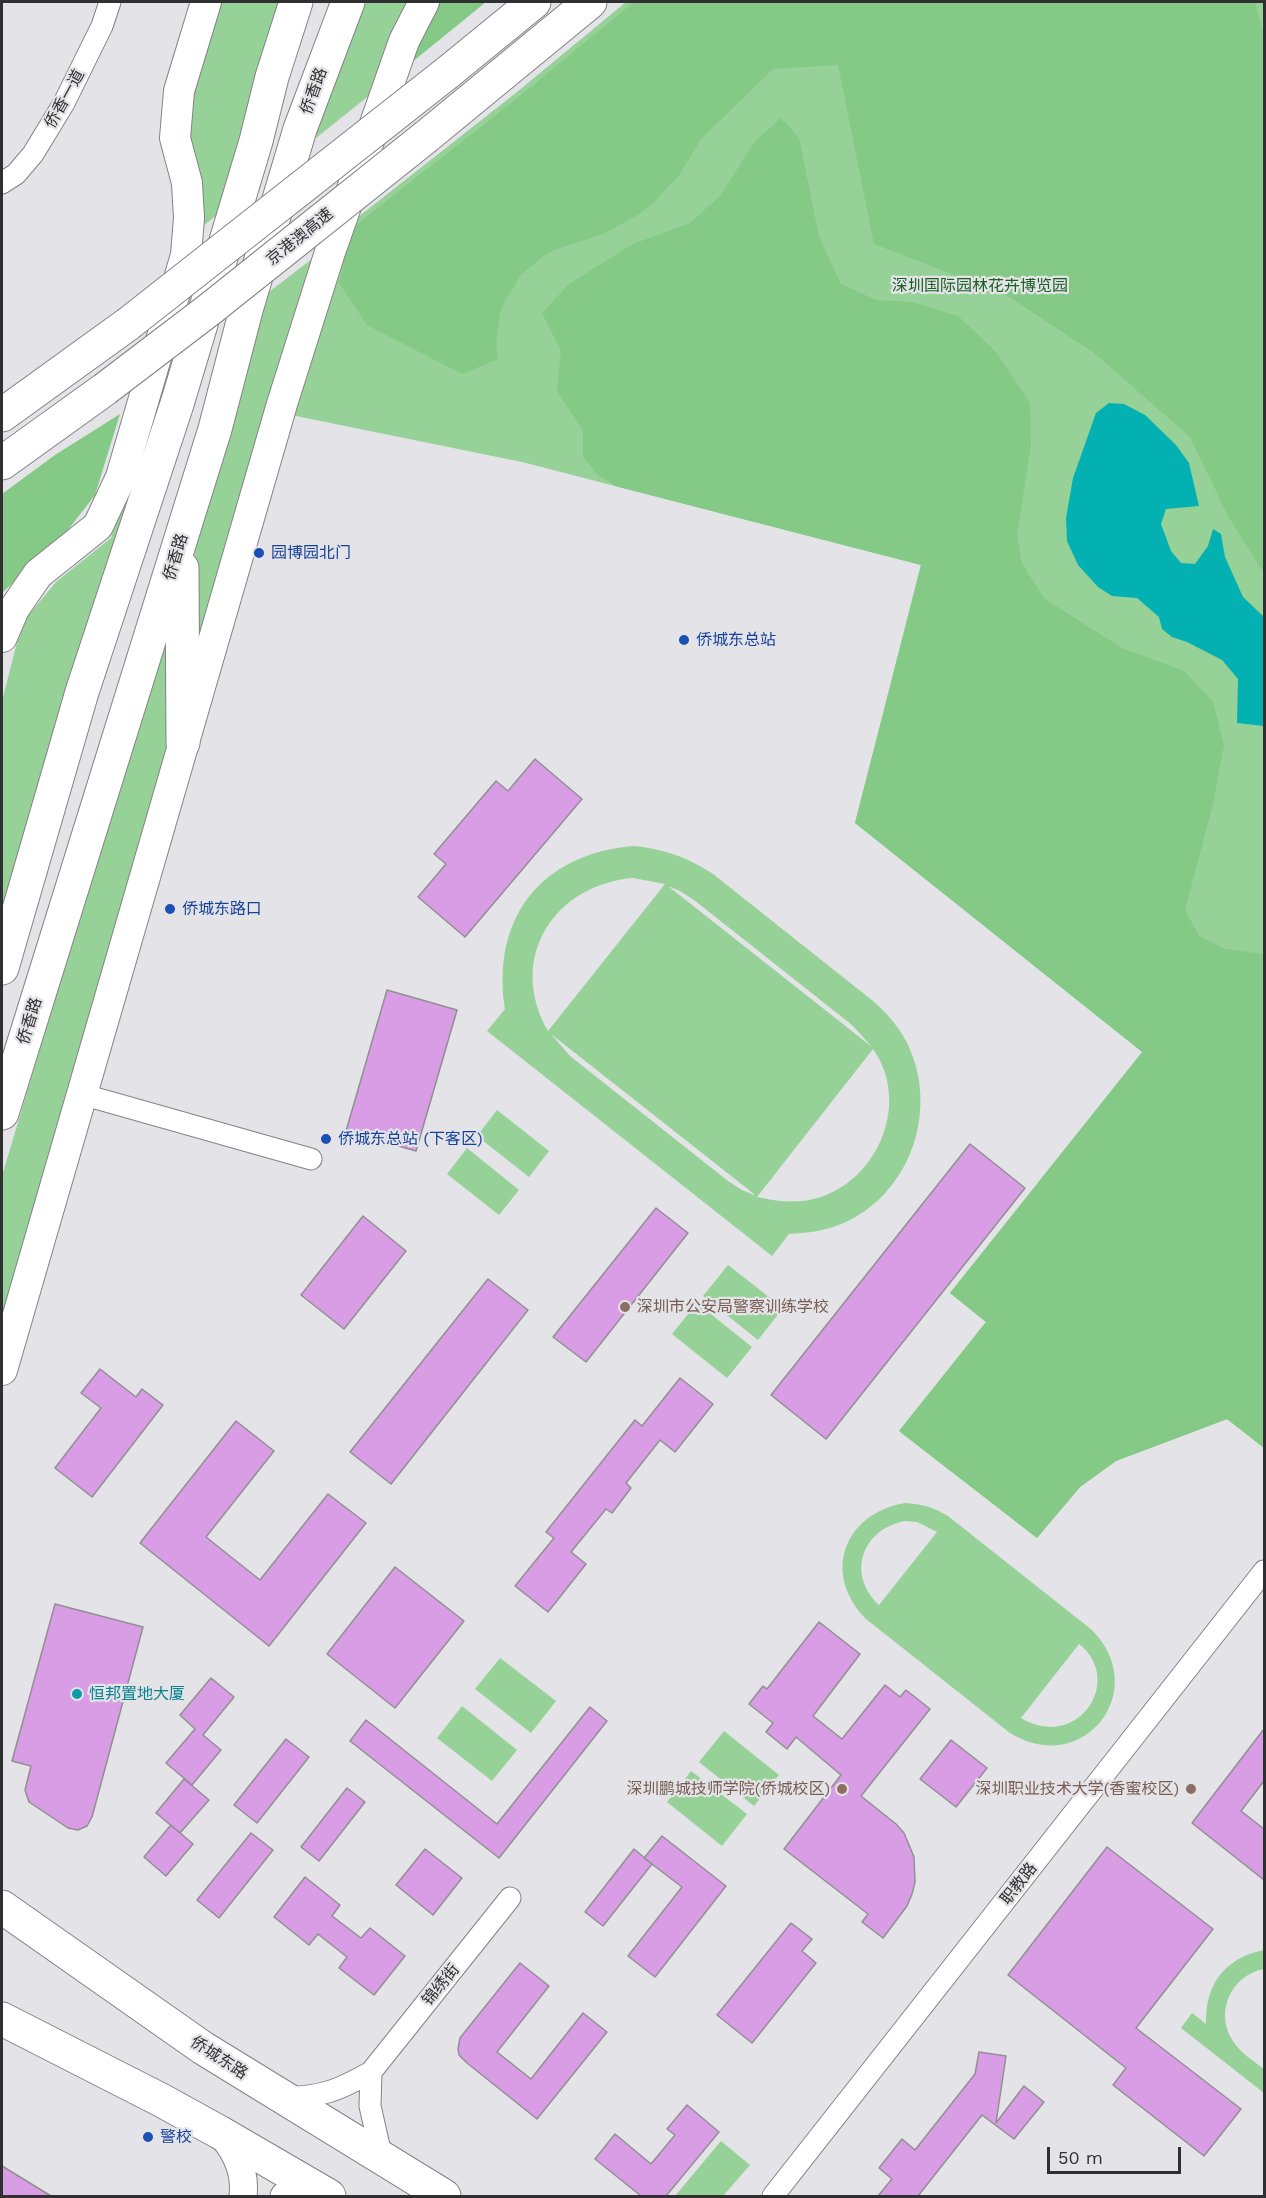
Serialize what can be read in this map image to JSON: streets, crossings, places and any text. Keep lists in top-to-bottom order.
{
  "streets": {
    "main road": ["侨香路", "京港澳高速", "侨城东路"],
    "street": ["侨香一道", "职教路", "锦绣街"]
  },
  "crossings": [
    ["锦绣街", "侨城东路"]
  ],
  "parks": ["深圳国际园林花卉博览园"],
  "places": [
    "园博园北门",
    "侨城东总站",
    "侨城东路口",
    "侨城东总站 (下客区)",
    "深圳市公安局警察训练学校",
    "恒邦置地大厦",
    "深圳鹏城技师学院(侨城校区)",
    "深圳职业技术大学(香蜜校区)",
    "警校"
  ],
  "scale_bar": "50 m"
}
